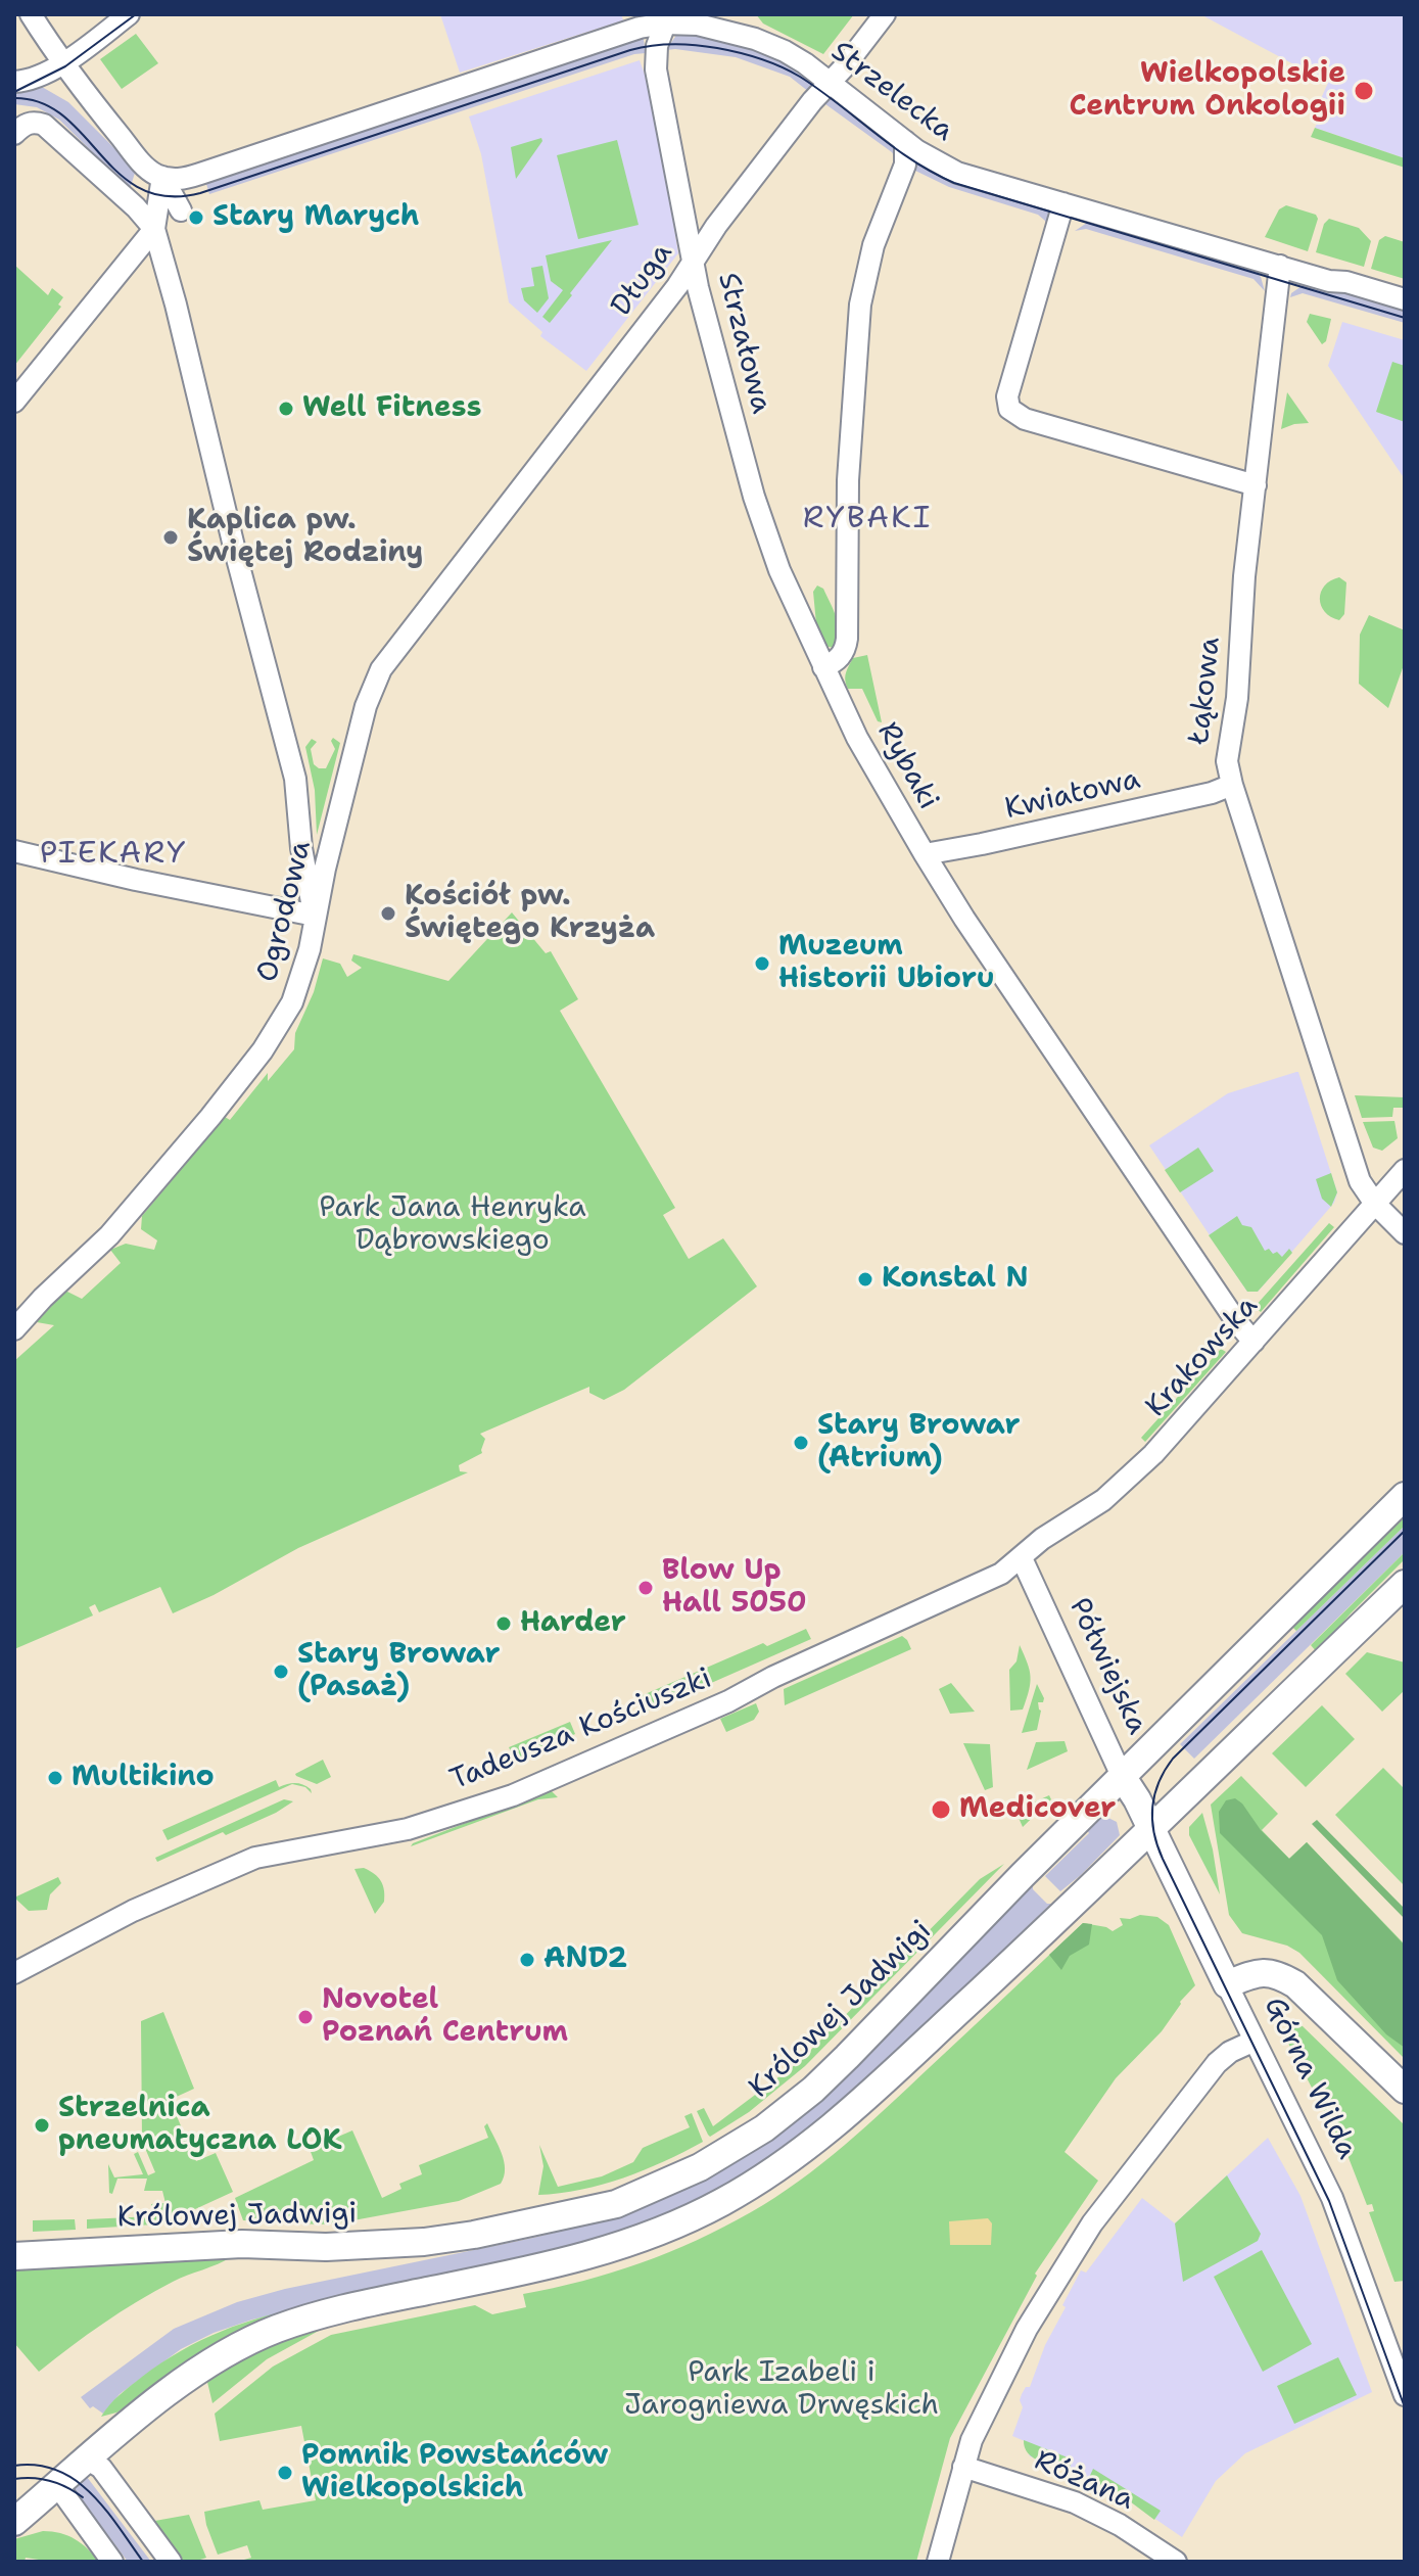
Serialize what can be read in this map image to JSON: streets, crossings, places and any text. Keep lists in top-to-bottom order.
{
  "streets": {
    "street": [
      "Strzelecka",
      "Długa",
      "Strzałowa",
      "Łąkowa",
      "Rybaki",
      "Kwiatowa",
      "Ogrodowa",
      "Krakowska",
      "Półwiejska",
      "Tadeusza Kościuszki",
      "Królowej Jadwigi",
      "Górna Wilda",
      "Różana"
    ]
  },
  "crossings": [
    ["Strzelecka", "Długa"],
    ["Strzelecka", "Strzałowa"],
    ["Strzelecka", "Łąkowa"],
    ["Długa", "Strzałowa"],
    ["Długa", "Ogrodowa"],
    ["Strzałowa", "Rybaki"],
    ["Łąkowa", "Kwiatowa"],
    ["Łąkowa", "Krakowska"],
    ["Rybaki", "Kwiatowa"],
    ["Rybaki", "Krakowska"],
    ["Krakowska", "Półwiejska"],
    ["Krakowska", "Tadeusza Kościuszki"],
    ["Półwiejska", "Tadeusza Kościuszki"],
    ["Półwiejska", "Królowej Jadwigi"],
    ["Półwiejska", "Górna Wilda"]
  ],
  "districts": ["RYBAKI", "PIEKARY"],
  "parks": ["Park Jana Henryka Dąbrowskiego", "Park Izabeli i Jarogniewa Drwęskich"],
  "places": [
    "Wielkopolskie Centrum Onkologii",
    "Stary Marych",
    "Well Fitness",
    "Kaplica pw. Świętej Rodziny",
    "Kościół pw. Świętego Krzyża",
    "Muzeum Historii Ubioru",
    "Konstal N",
    "Stary Browar (Atrium)",
    "Blow Up Hall 5050",
    "Harder",
    "Stary Browar (Pasaż)",
    "Multikino",
    "Medicover",
    "AND2",
    "Novotel Poznań Centrum",
    "Strzelnica pneumatyczna LOK",
    "Pomnik Powstańców Wielkopolskich"
  ]
}
